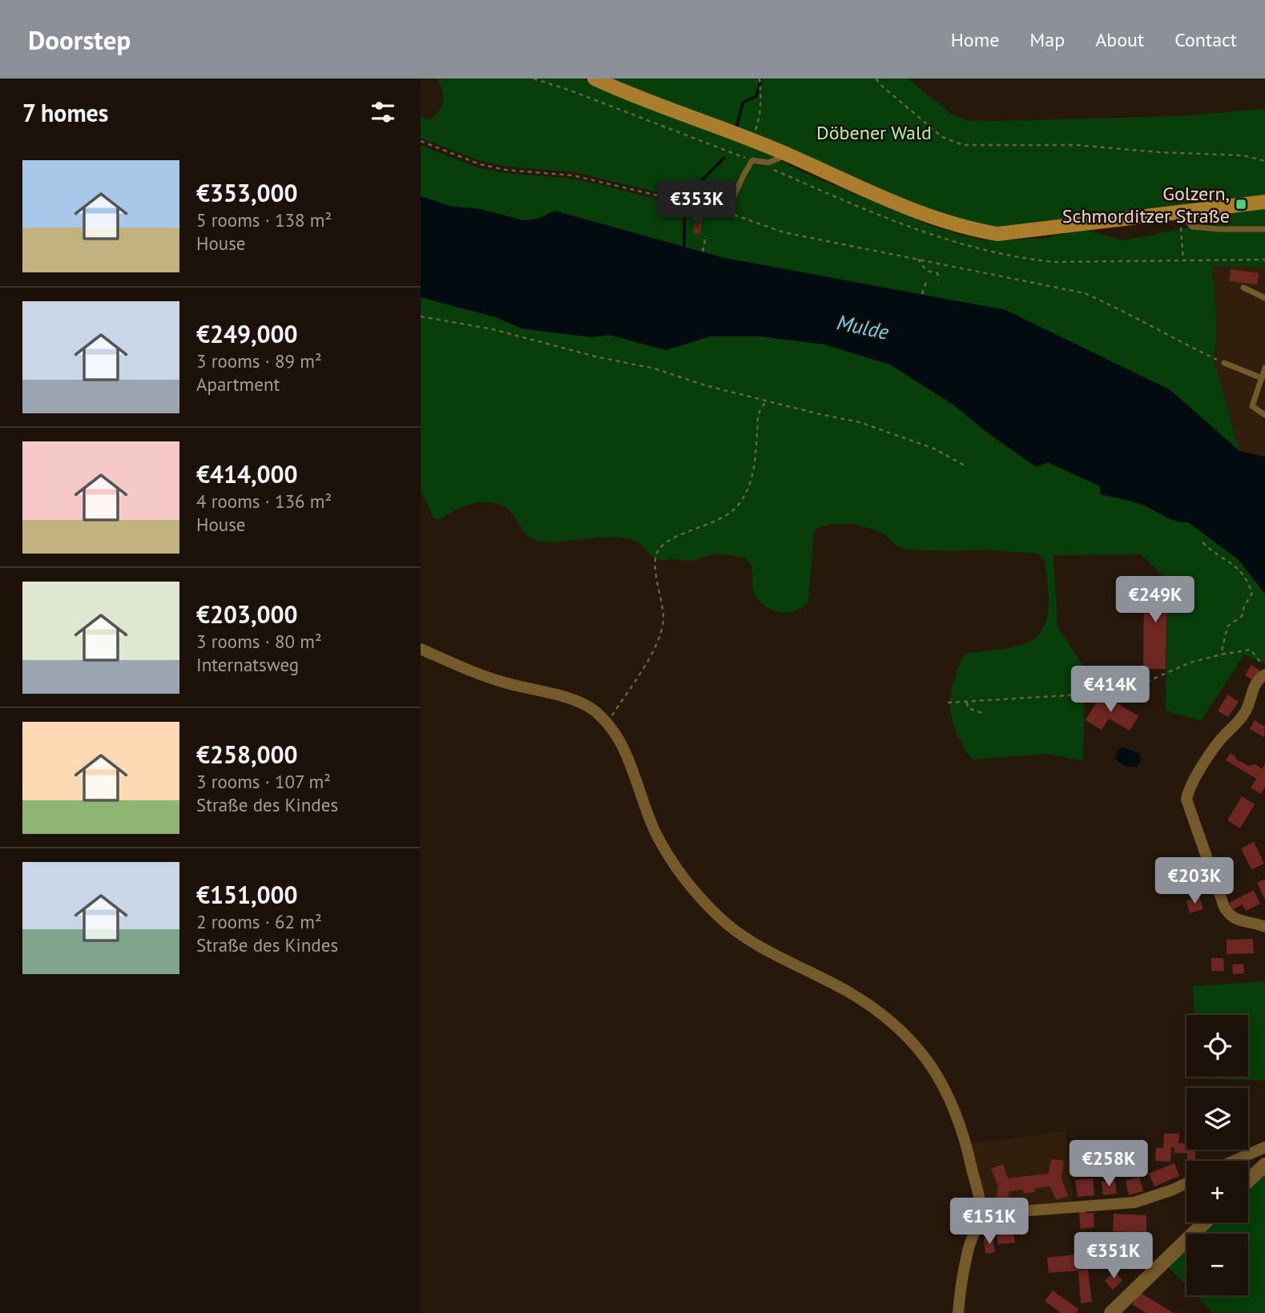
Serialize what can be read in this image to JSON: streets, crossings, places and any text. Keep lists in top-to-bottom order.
{
  "water": ["Mulde"],
  "parks": ["Döbener Wald"],
  "places": {
    "transit": ["Golzern, Schmorditzer Straße"]
  },
  "page": {
    "header": "Doorstep",
    "nav": [
      "Home",
      "Map",
      "About",
      "Contact"
    ],
    "heading": "7 homes",
    "list": [
      {
        "name": "€353,000",
        "note": "5 rooms · 138 m² · House"
      },
      {
        "name": "€249,000",
        "note": "3 rooms · 89 m² · Apartment"
      },
      {
        "name": "€414,000",
        "note": "4 rooms · 136 m² · House"
      },
      {
        "name": "€203,000",
        "note": "3 rooms · 80 m² · Internatsweg"
      },
      {
        "name": "€258,000",
        "note": "3 rooms · 107 m² · Straße des Kindes"
      },
      {
        "name": "€151,000",
        "note": "2 rooms · 62 m² · Straße des Kindes"
      }
    ],
    "price": [
      "€353K",
      "€249K",
      "€414K",
      "€203K",
      "€258K",
      "€151K",
      "€351K"
    ],
    "map_buttons": ["+", "−"]
  }
}
